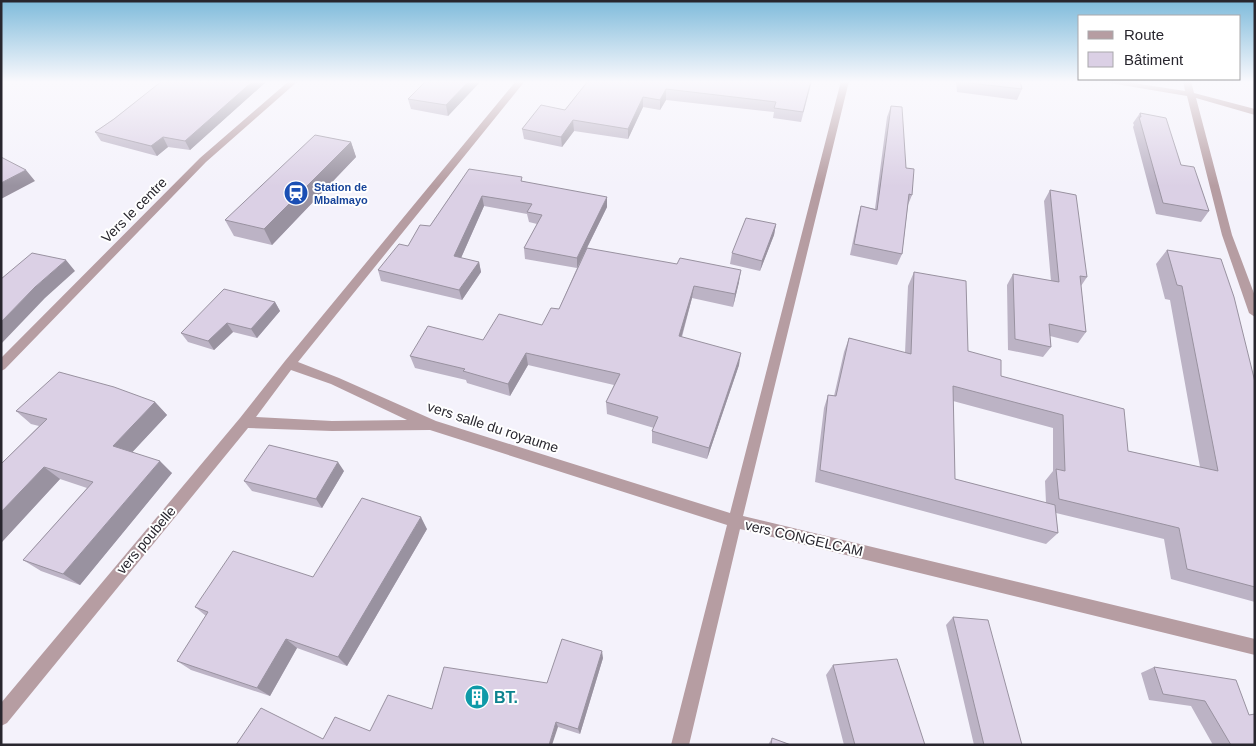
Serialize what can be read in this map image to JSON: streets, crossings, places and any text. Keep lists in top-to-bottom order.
{
  "streets": {
    "street": [
      "Vers le centre",
      "vers salle du royaume",
      "vers CONGELCAM",
      "vers poubelle"
    ]
  },
  "crossings": [
    ["vers salle du royaume", "vers CONGELCAM"],
    ["vers salle du royaume", "vers poubelle"]
  ],
  "places": {
    "station": ["Station de Mbalmayo"],
    "building": ["BT."]
  },
  "legend": ["Route", "Bâtiment"]
}
